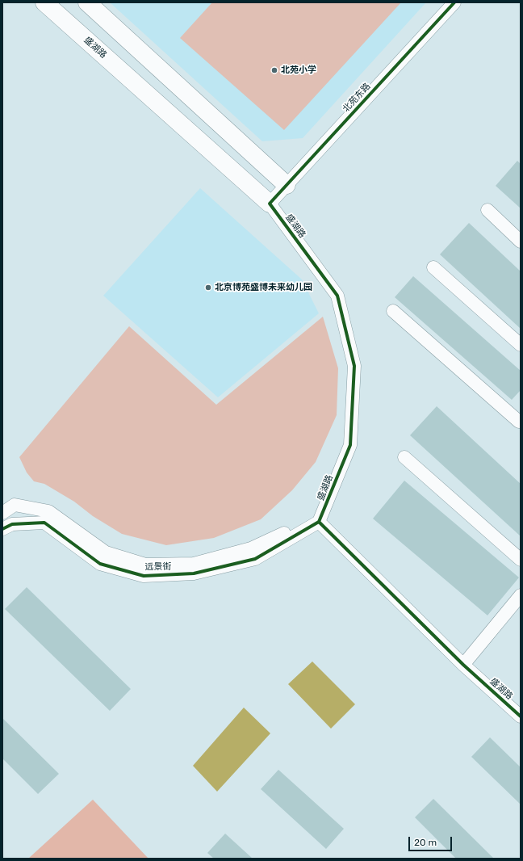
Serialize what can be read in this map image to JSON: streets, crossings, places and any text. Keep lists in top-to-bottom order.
{
  "streets": {
    "main road": ["盛湖路"],
    "street": ["北苑东路", "远景街"]
  },
  "crossings": [
    ["盛湖路", "北苑东路"],
    ["盛湖路", "远景街"]
  ],
  "places": ["北苑小学", "北京博苑盛博未来幼儿园"],
  "scale_bar": "20 m"
}
